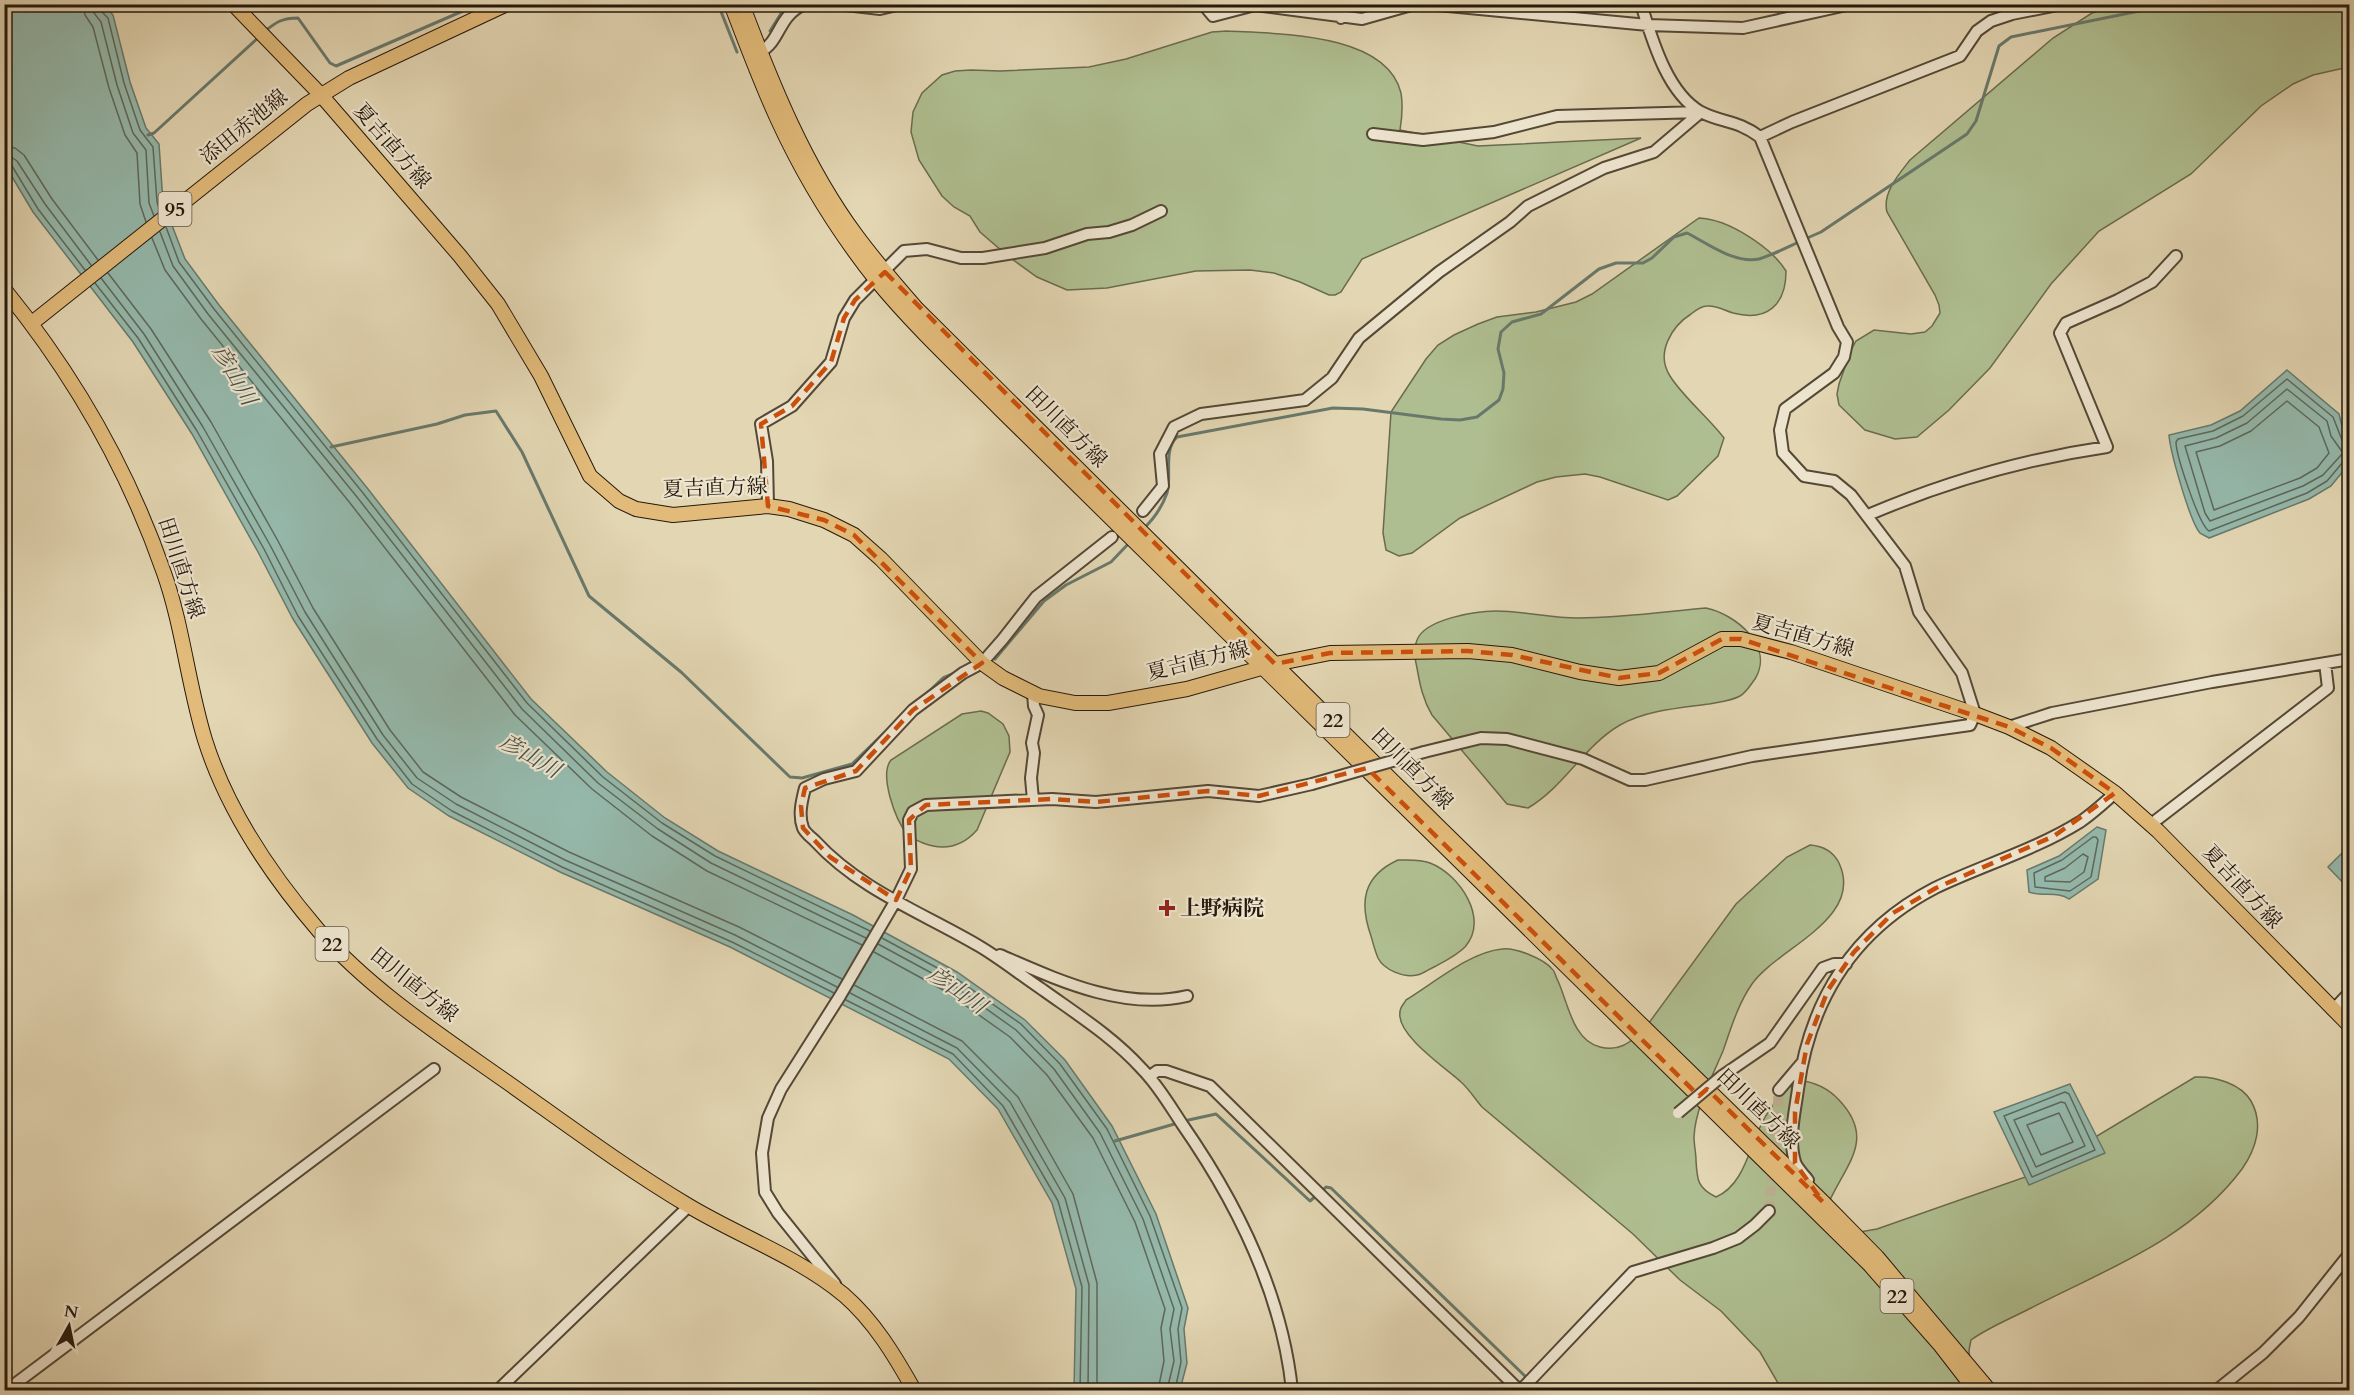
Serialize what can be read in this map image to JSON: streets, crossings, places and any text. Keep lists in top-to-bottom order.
{
  "streets": {
    "main road": [
      "添田赤池線",
      "夏吉直方線",
      "95",
      "田川直方線",
      "22"
    ]
  },
  "crossings": [
    ["添田赤池線", "夏吉直方線"],
    ["添田赤池線", "田川直方線"],
    ["夏吉直方線", "田川直方線"]
  ],
  "water": ["彦山川"],
  "places": {
    "health": ["上野病院"]
  },
  "north": "top"
}
